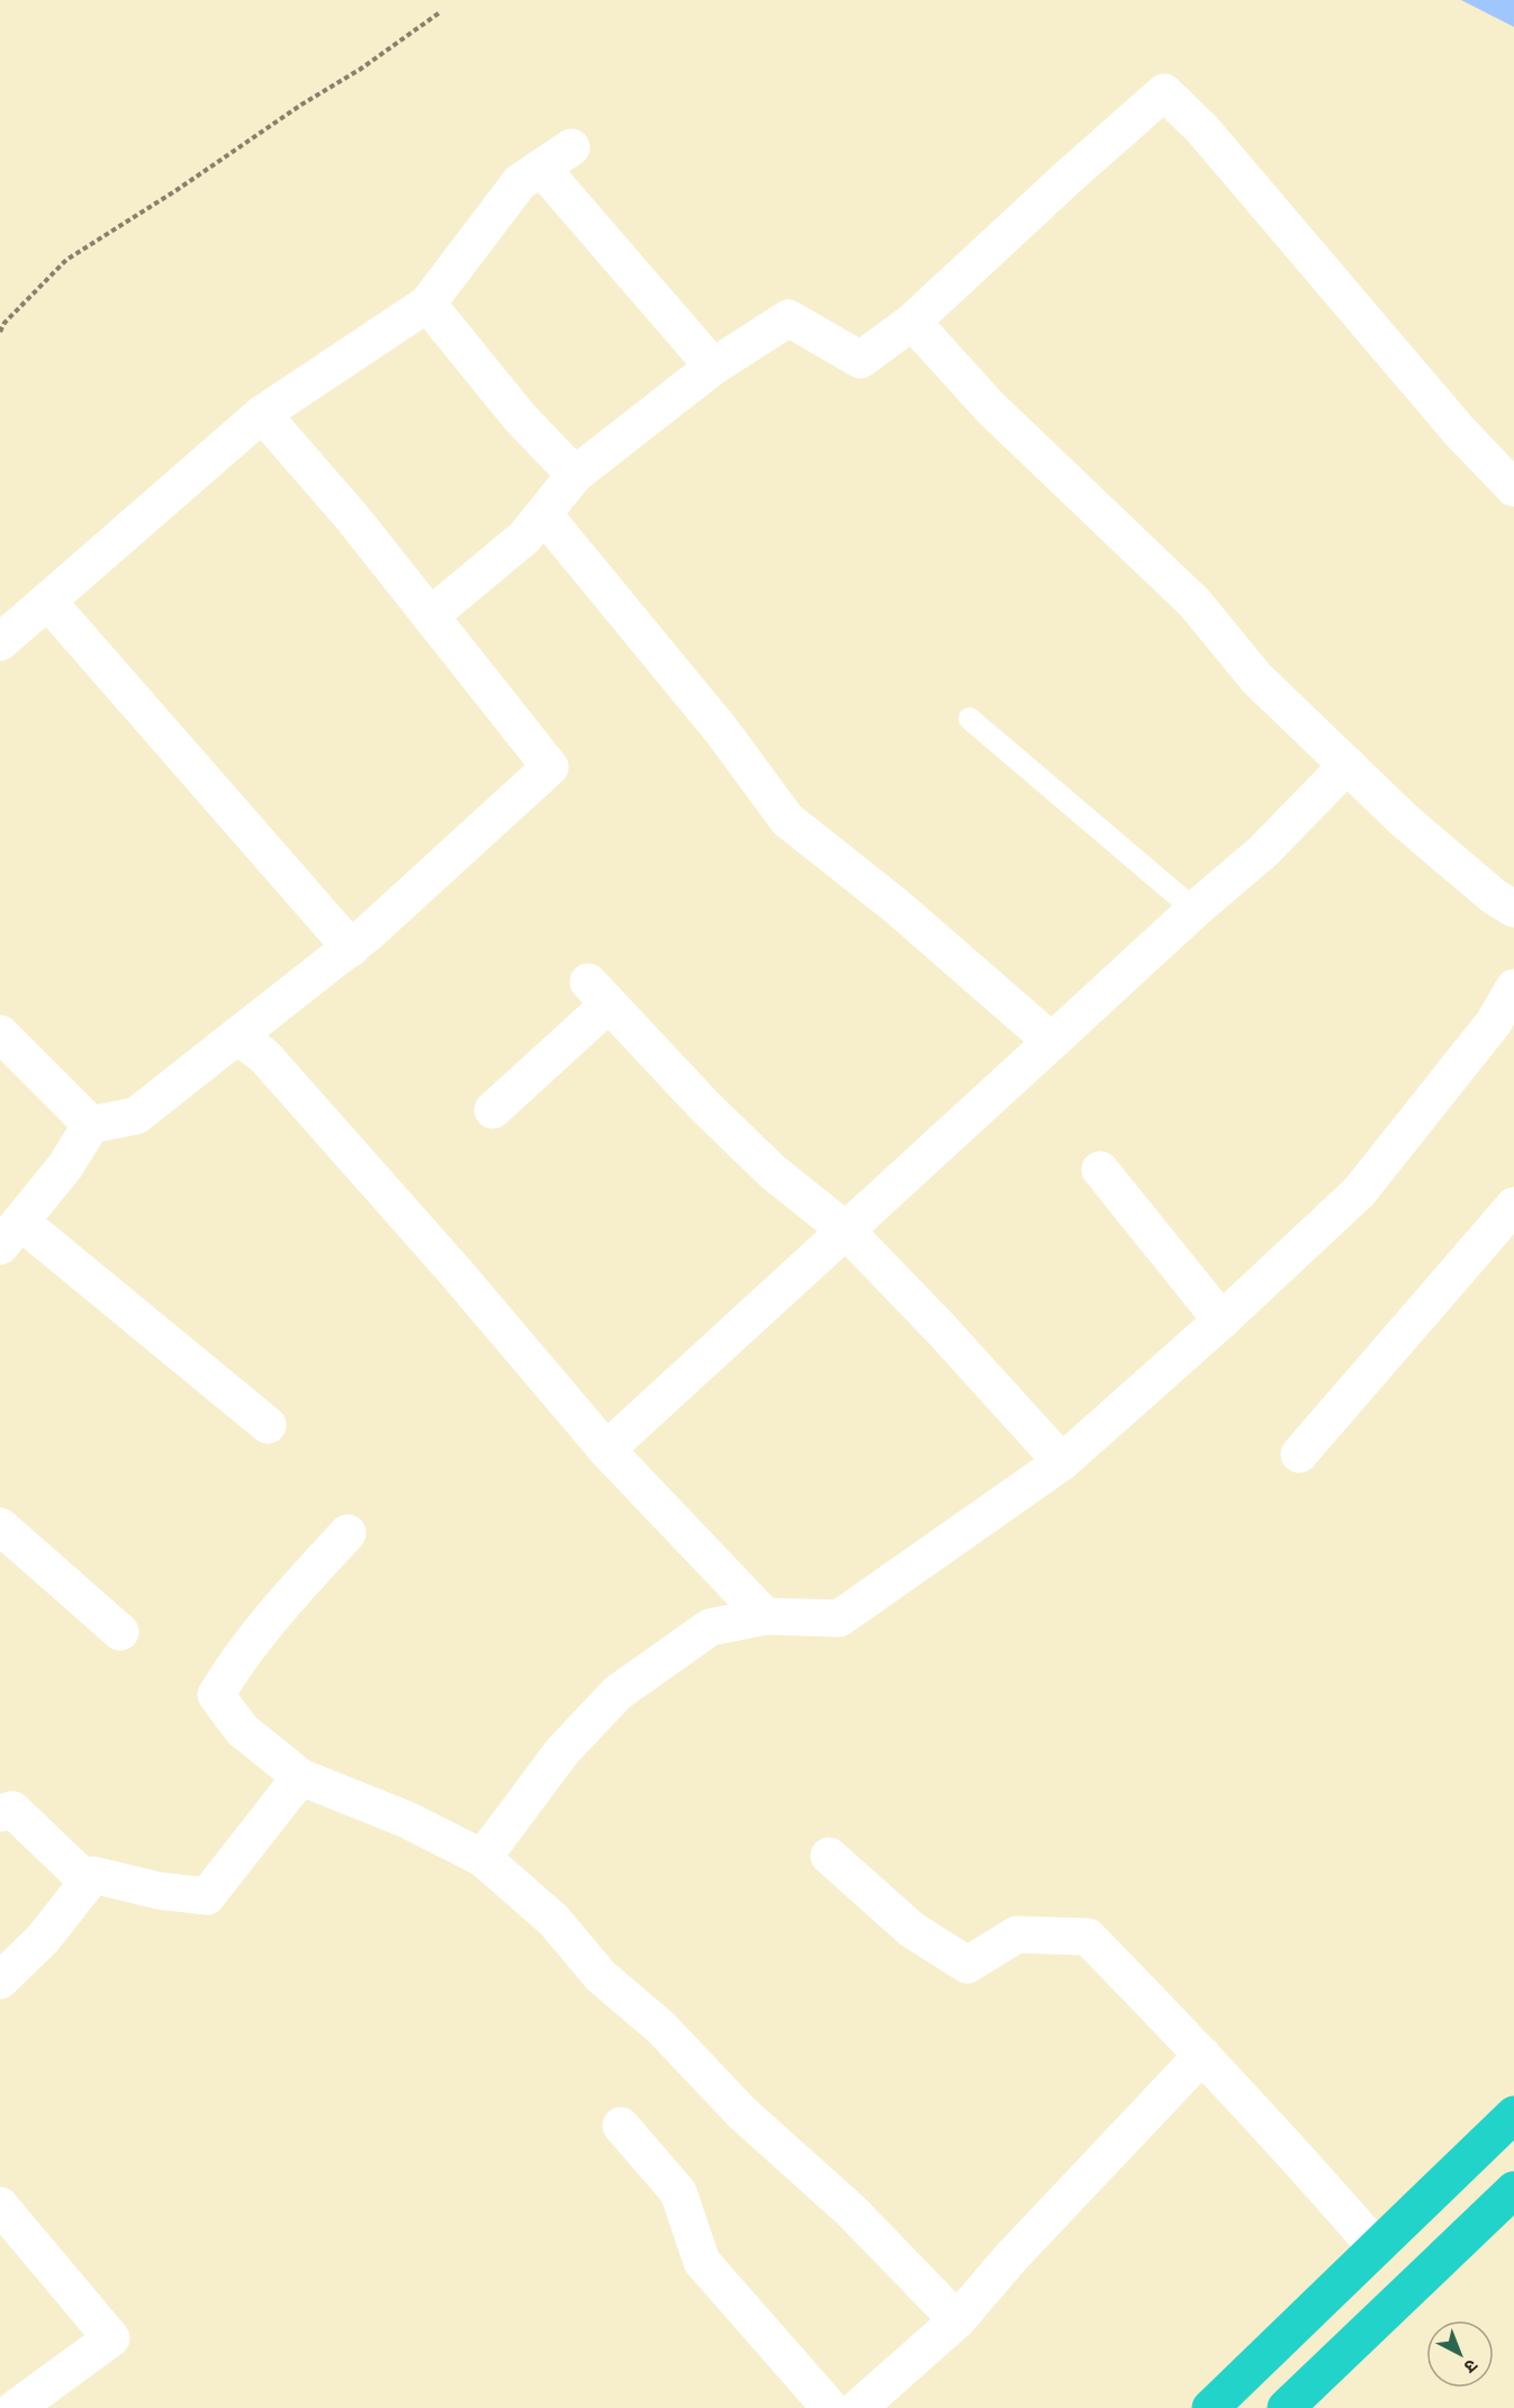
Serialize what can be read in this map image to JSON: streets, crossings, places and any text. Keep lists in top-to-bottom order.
{
  "north": "bottom right"
}
